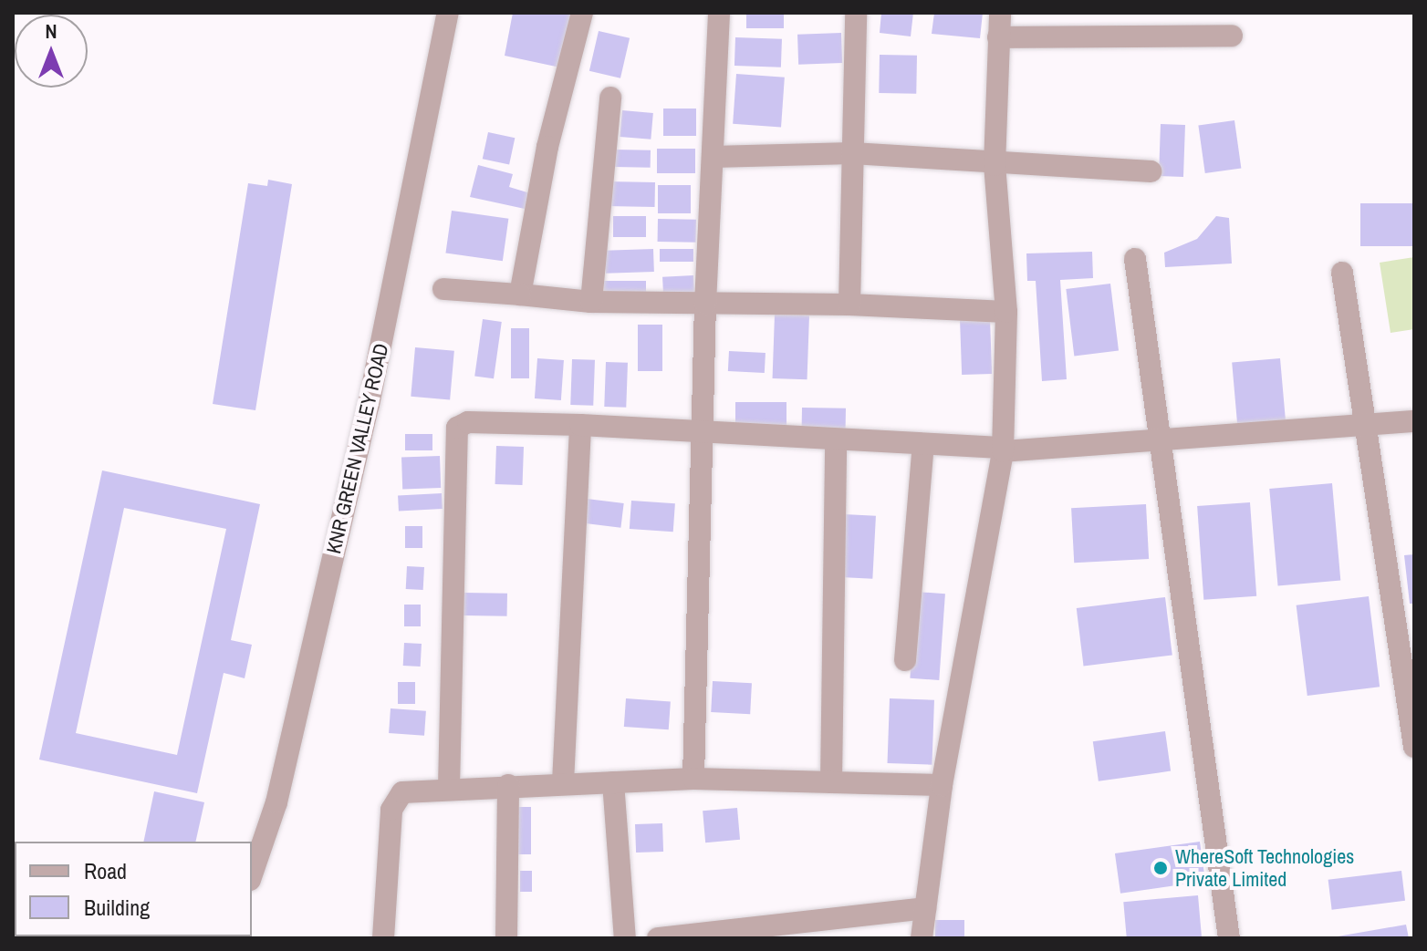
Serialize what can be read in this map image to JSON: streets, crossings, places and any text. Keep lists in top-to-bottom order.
{
  "streets": {
    "street": ["KNR GREEN VALLEY ROAD"]
  },
  "places": ["WhereSoft Technologies Private Limited"],
  "legend": ["Road", "Building"],
  "north": "top"
}
